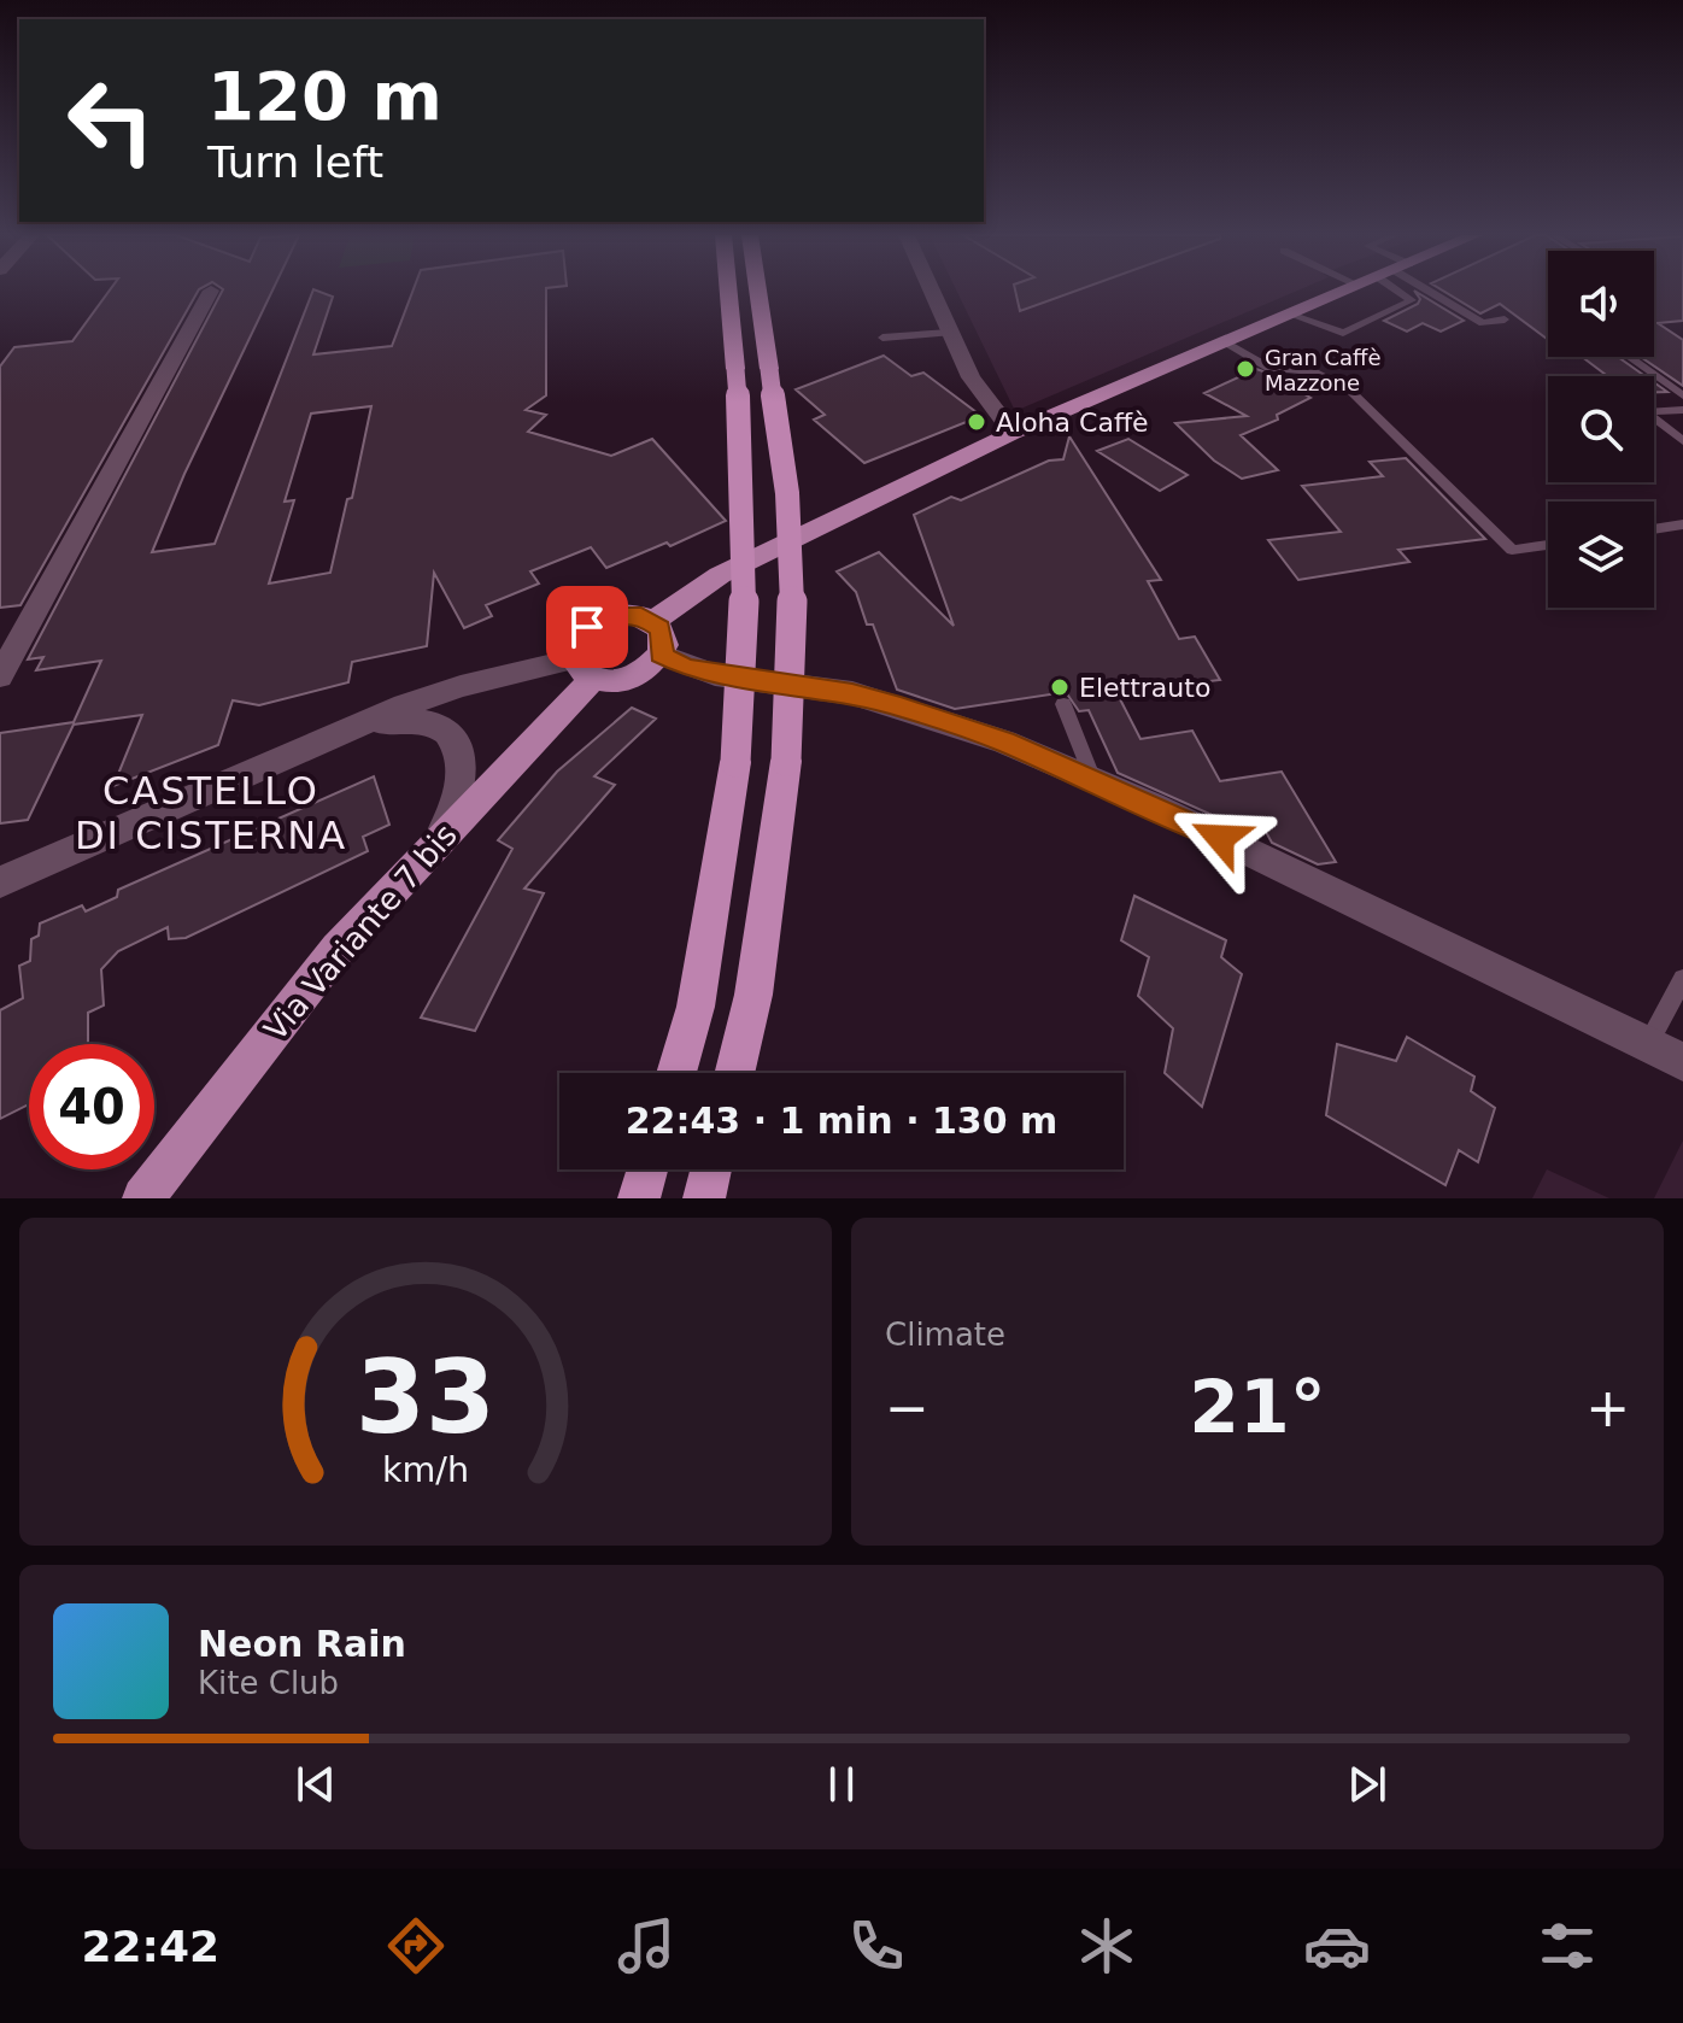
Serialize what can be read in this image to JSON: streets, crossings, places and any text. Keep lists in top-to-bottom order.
{
  "streets": {
    "main road": ["Via Variante 7 bis"]
  },
  "districts": ["CASTELLO DI CISTERNA"],
  "places": ["Gran Caffè Mazzone", "Aloha Caffè", "Elettrauto"],
  "page": {
    "turn": ["120 m", "Turn left"],
    "limit": "40",
    "trip": "22:43 · 1 min · 130 m",
    "tile": "Climate",
    "heat": ["−", "21°", "+"],
    "song": ["Neon Rain", "Kite Club"],
    "tabs": "22:42",
    "gauge": ["33", "km/h"]
  }
}
